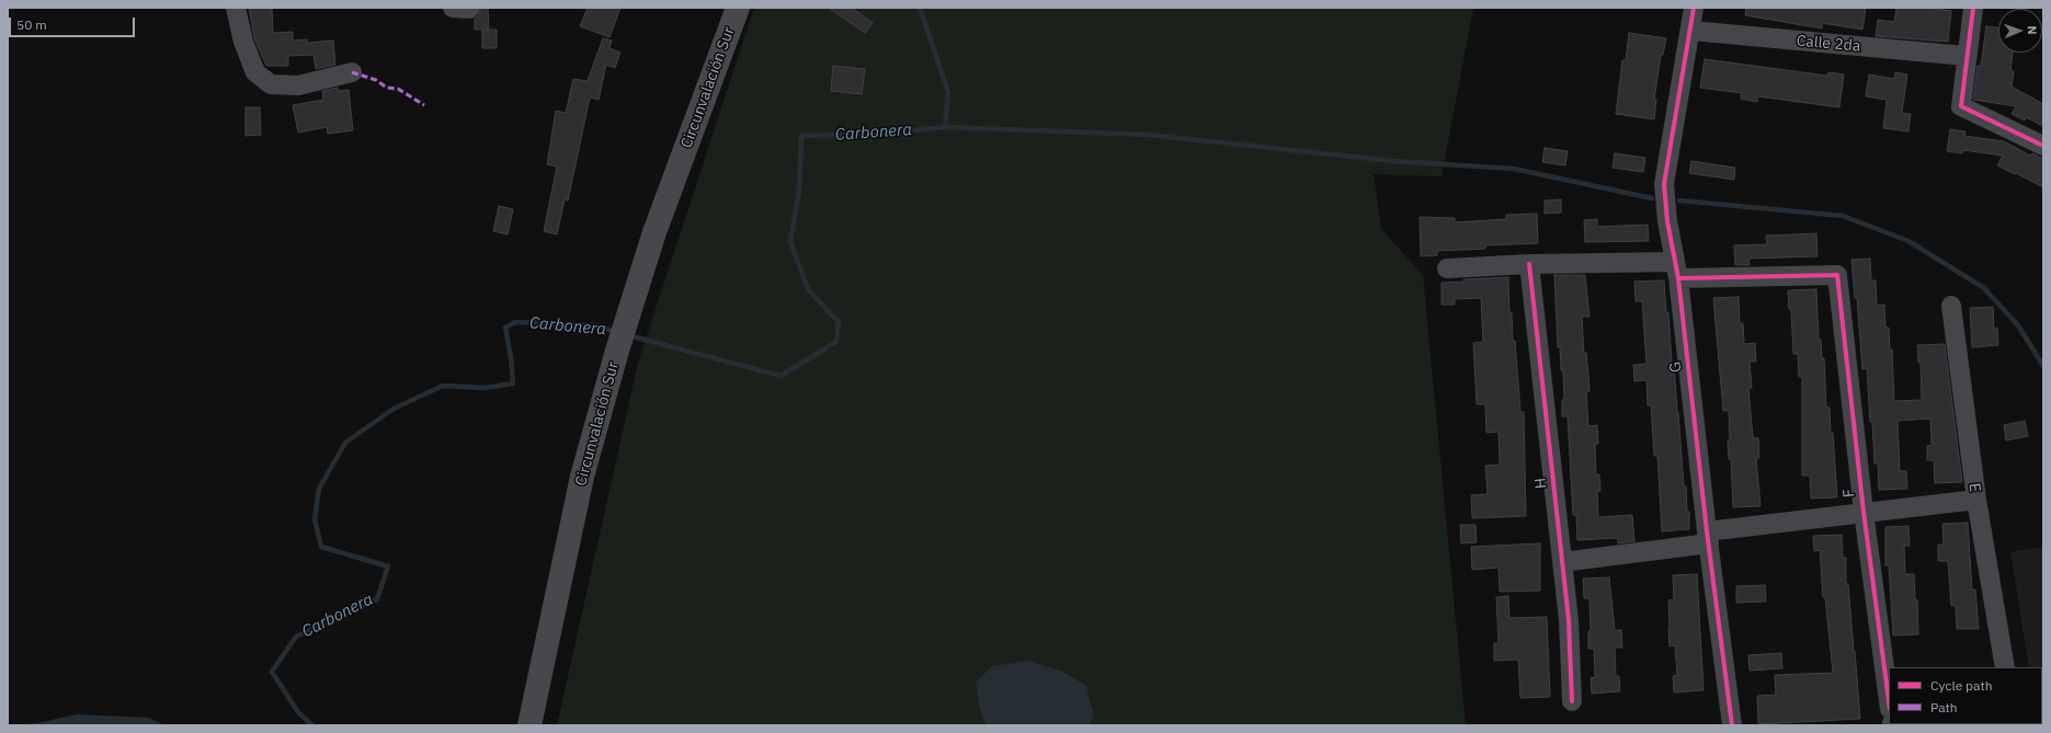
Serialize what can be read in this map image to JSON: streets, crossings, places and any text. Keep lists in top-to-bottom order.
{
  "streets": {
    "main road": ["Circunvalación Sur"],
    "street": [
      "Calle 2da",
      "G",
      "H",
      "E",
      "F"
    ]
  },
  "crossings": [
    ["Calle 2da", "G"],
    ["G", "F"]
  ],
  "water": ["Carbonera"],
  "legend": ["Cycle path", "Path"],
  "scale_bar": "50 m",
  "north": "right"
}
